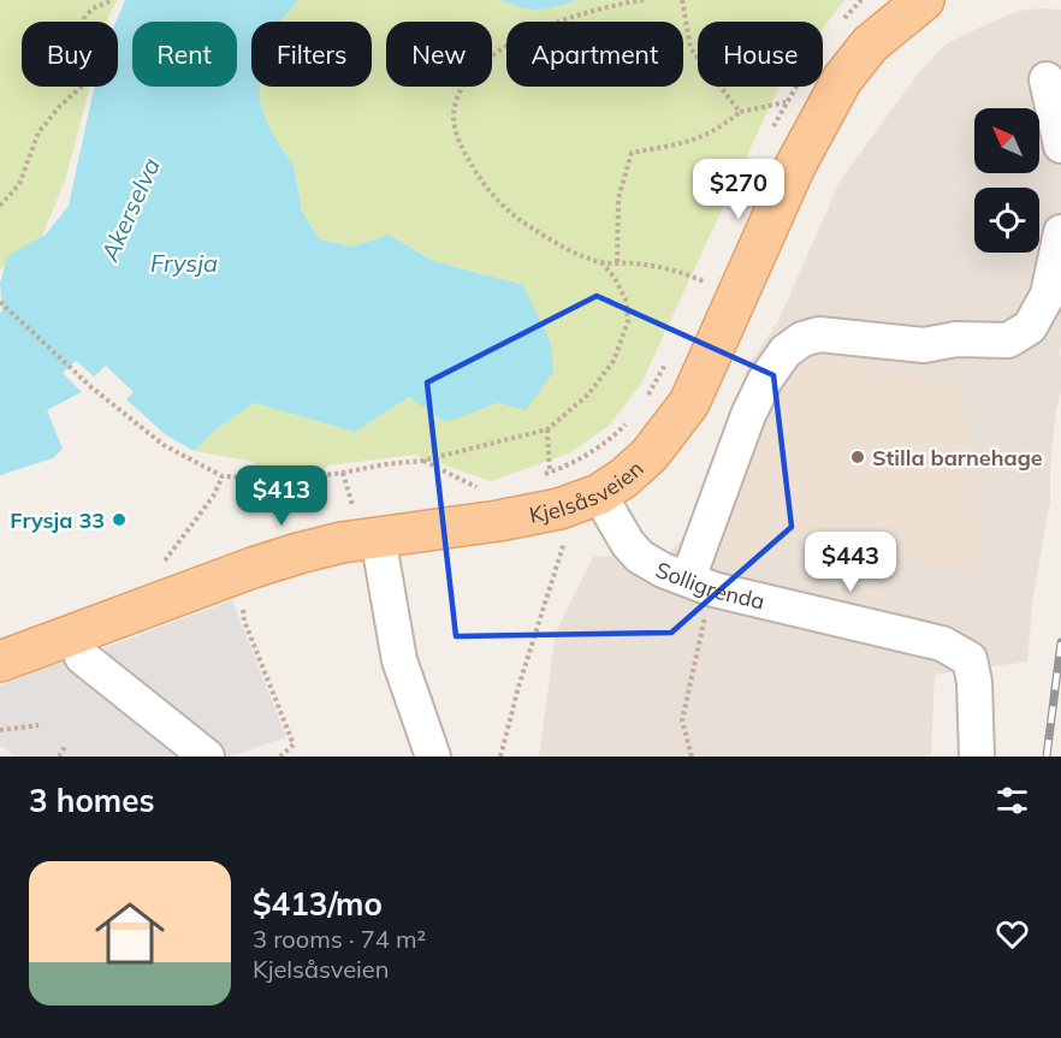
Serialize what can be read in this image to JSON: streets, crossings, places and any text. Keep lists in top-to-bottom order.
{
  "streets": {
    "main road": ["Kjelsåsveien"],
    "street": ["Solligrenda"]
  },
  "crossings": [
    ["Kjelsåsveien", "Solligrenda"]
  ],
  "water": ["Akerselva", "Frysja"],
  "places": ["Stilla barnehage", "Frysja 33"],
  "north": "top left",
  "page": {
    "chip": [
      "Buy",
      "Rent",
      "Filters",
      "New",
      "Apartment",
      "House"
    ],
    "price": ["$270", "$413", "$443"],
    "heading": "3 homes",
    "list": [
      {
        "name": "$413/mo",
        "note": "3 rooms · 74 m² · Kjelsåsveien"
      }
    ]
  }
}
